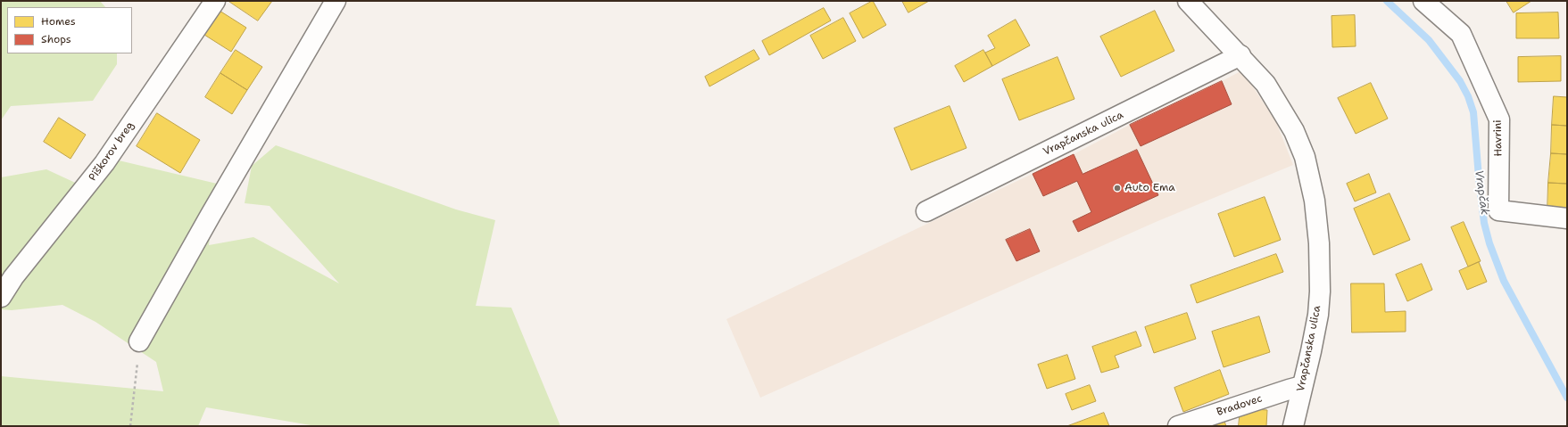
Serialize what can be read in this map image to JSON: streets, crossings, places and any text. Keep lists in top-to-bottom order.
{
  "streets": {
    "street": [
      "Vrapčanska ulica",
      "Havrini",
      "Piškorov breg",
      "Bradovec"
    ]
  },
  "crossings": [
    ["Vrapčanska ulica", "Bradovec"]
  ],
  "water": ["Vrapčak"],
  "places": ["Auto Ema"],
  "legend": ["Homes", "Shops"]
}
